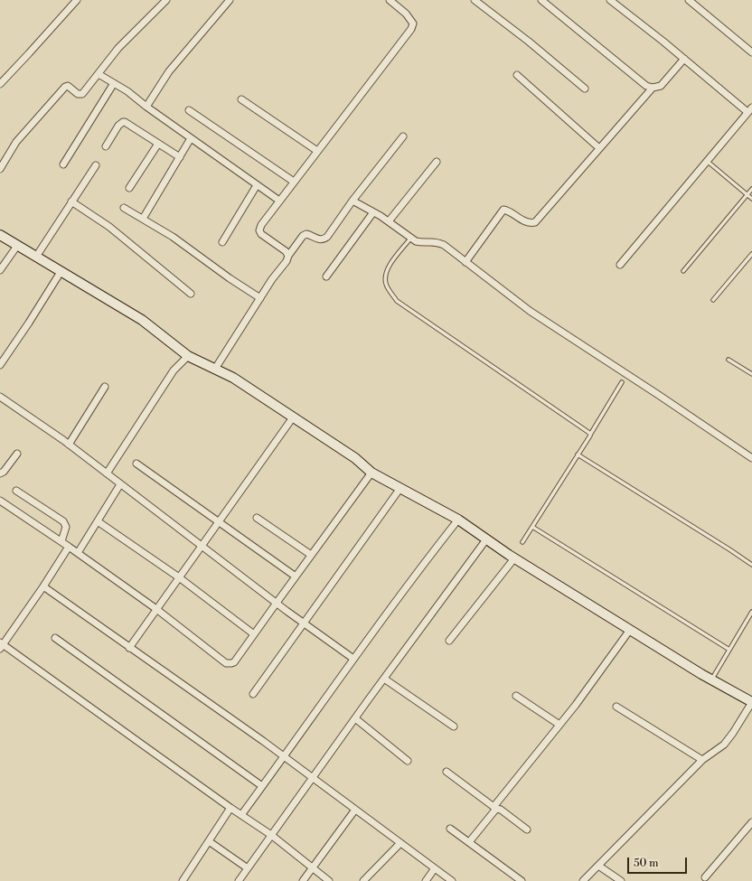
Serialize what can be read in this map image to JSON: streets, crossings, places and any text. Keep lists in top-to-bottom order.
{
  "scale_bar": "50 m"
}
